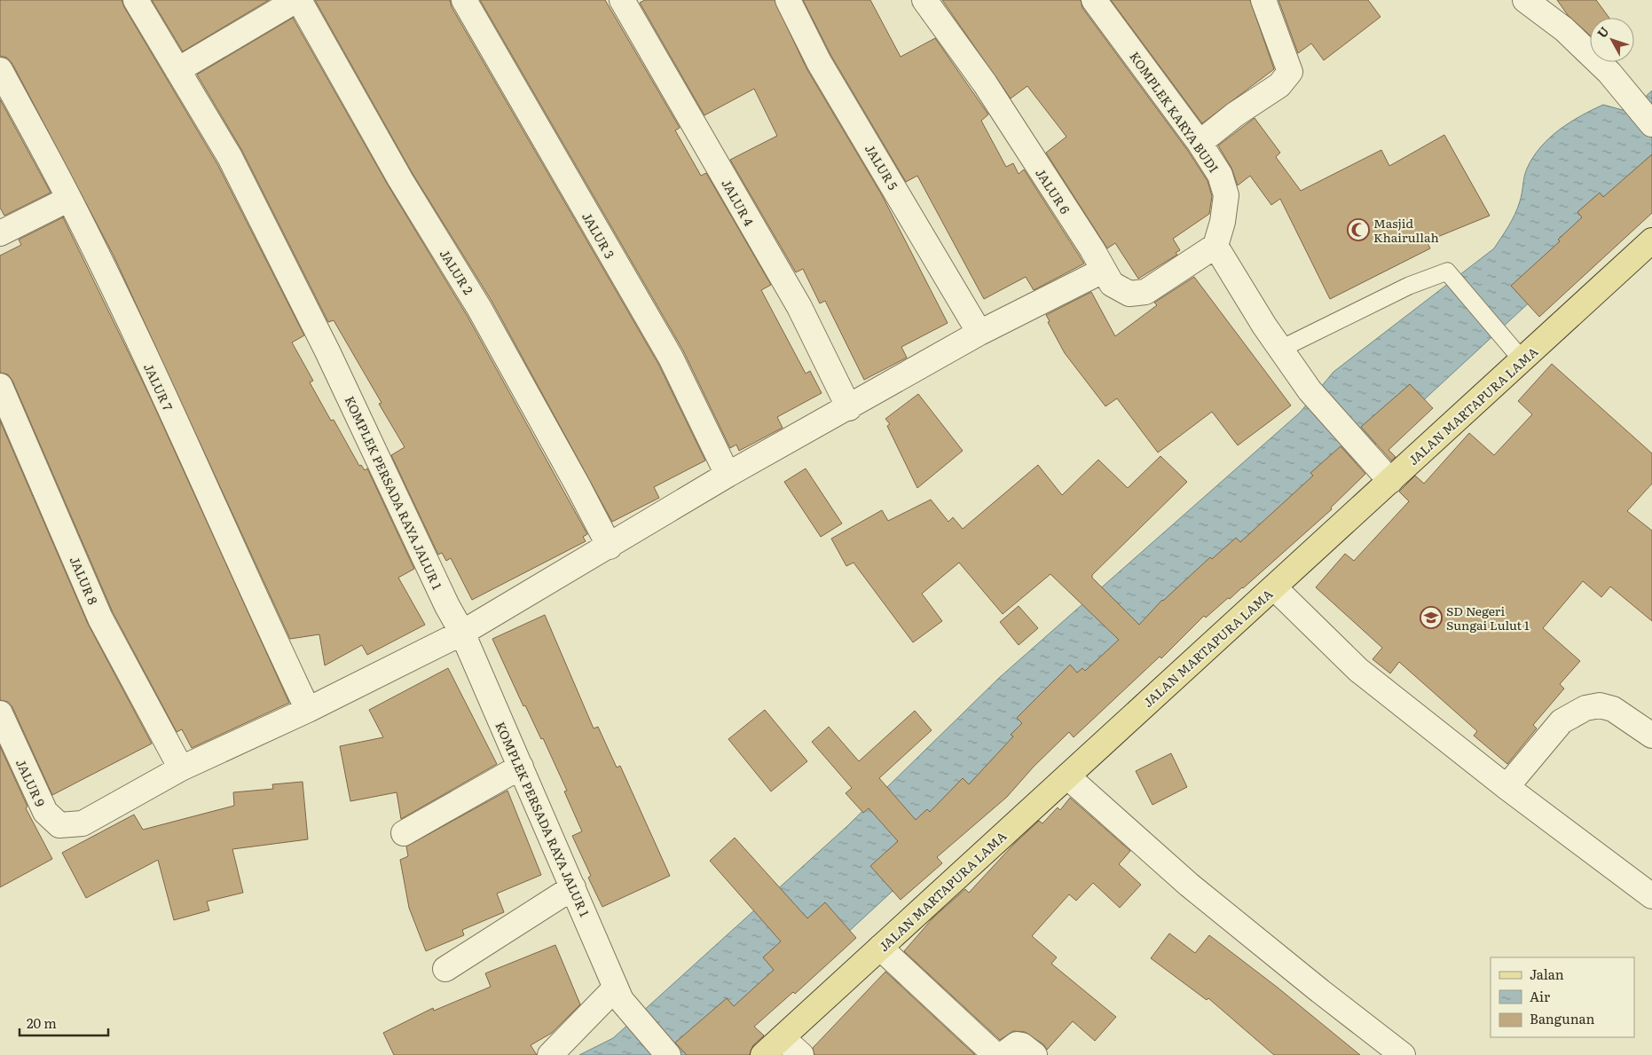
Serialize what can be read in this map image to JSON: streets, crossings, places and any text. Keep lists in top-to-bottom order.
{
  "streets": {
    "main road": ["JALAN MARTAPURA LAMA"],
    "street": [
      "KOMPLEK KARYA BUDI",
      "JALUR 5",
      "JALUR 6",
      "JALUR 4",
      "JALUR 3",
      "JALUR 2",
      "JALUR 7",
      "KOMPLEK PERSADA RAYA JALUR 1",
      "JALUR 8",
      "JALUR 9"
    ]
  },
  "crossings": [
    ["KOMPLEK KARYA BUDI", "JALUR 6"],
    ["JALUR 8", "JALUR 9"]
  ],
  "places": {
    "mosque": ["Masjid Khairullah"],
    "school or university": ["SD Negeri Sungai Lulut 1"]
  },
  "legend": ["Jalan", "Air", "Bangunan"],
  "scale_bar": "20 m",
  "north": "top left"
}
